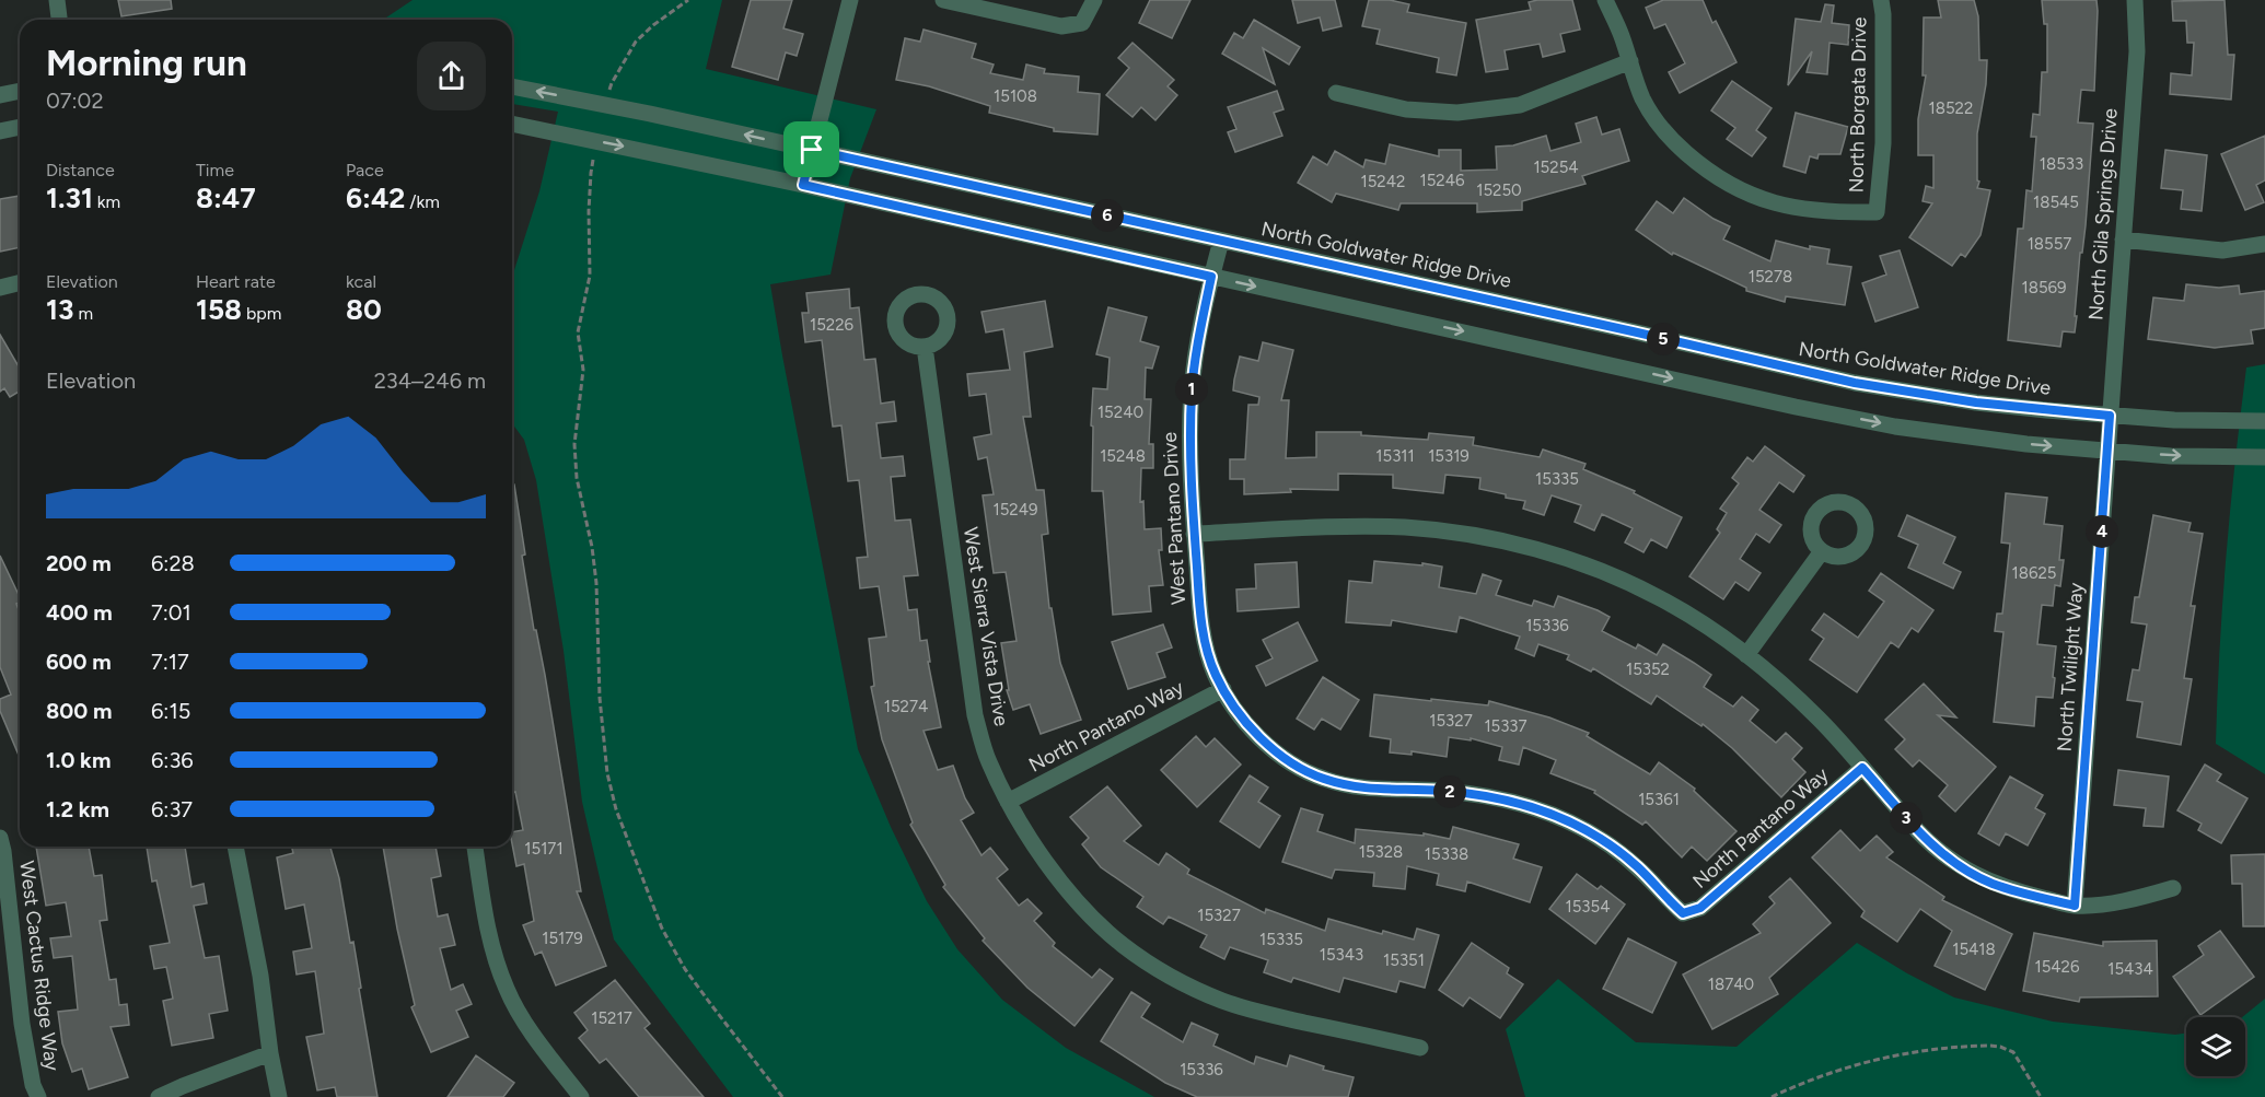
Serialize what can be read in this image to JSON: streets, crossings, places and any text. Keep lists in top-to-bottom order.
{
  "streets": {
    "street": [
      "North Borgata Drive",
      "North Gila Springs Drive",
      "North Goldwater Ridge Drive",
      "West Pantano Drive",
      "West Sierra Vista Drive",
      "North Twilight Way",
      "North Pantano Way",
      "West Cactus Ridge Way"
    ]
  },
  "crossings": [
    ["North Gila Springs Drive", "North Goldwater Ridge Drive"],
    ["North Gila Springs Drive", "North Twilight Way"],
    ["North Goldwater Ridge Drive", "West Pantano Drive"],
    ["North Goldwater Ridge Drive", "North Twilight Way"],
    ["West Pantano Drive", "North Pantano Way"],
    ["West Sierra Vista Drive", "North Pantano Way"]
  ],
  "house_numbers": [
    "15108",
    "18522",
    "18533",
    "15254",
    "15246",
    "15242",
    "15250",
    "18545",
    "18557",
    "15278",
    "18569",
    "15226",
    "15240",
    "15248",
    "15311",
    "15319",
    "15335",
    "15249",
    "18625",
    "15336",
    "15352",
    "15274",
    "15327",
    "15337",
    "15361",
    "15171",
    "15328",
    "15338",
    "15354",
    "15327",
    "15179",
    "15335",
    "15418",
    "15343",
    "15351",
    "15426",
    "15434",
    "18740",
    "15217",
    "15336"
  ],
  "page": {
    "heading": ["Morning run", "07:02"],
    "stats": [
      ["Distance", "1.31 km"],
      ["Time", "8:47"],
      ["Pace", "6:42 /km"],
      ["Elevation", "13 m"],
      ["Heart rate", "158 bpm"],
      ["kcal", "80"]
    ],
    "pins": [
      "6",
      "5",
      "1",
      "4",
      "2",
      "3"
    ],
    "chart": ["Elevation", "234–246 m"],
    "list": [
      {
        "name": "200 m",
        "note": "6:28"
      },
      {
        "name": "400 m",
        "note": "7:01"
      },
      {
        "name": "600 m",
        "note": "7:17"
      },
      {
        "name": "800 m",
        "note": "6:15"
      },
      {
        "name": "1.0 km",
        "note": "6:36"
      },
      {
        "name": "1.2 km",
        "note": "6:37"
      }
    ]
  }
}
